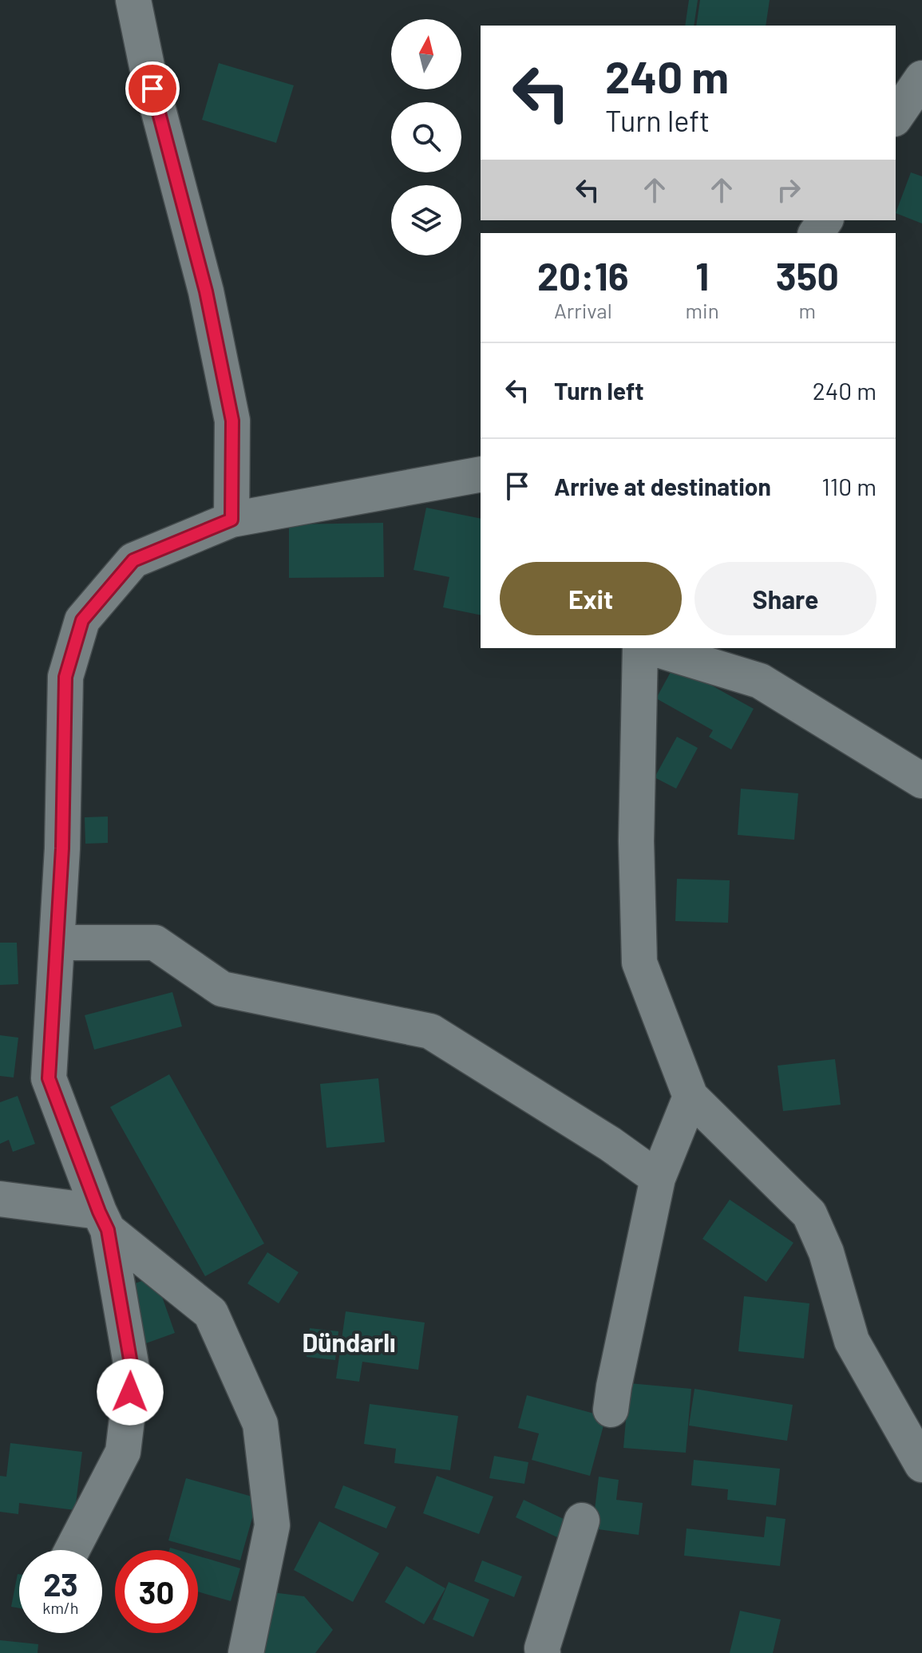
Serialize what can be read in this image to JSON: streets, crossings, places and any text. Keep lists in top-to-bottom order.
{
  "districts": ["Dündarlı"],
  "north": "top",
  "page": {
    "turn": ["240 m", "Turn left"],
    "eta": [
      "20:16",
      "Arrival",
      "1",
      "min",
      "350",
      "m"
    ],
    "list": [
      {
        "name": "Turn left",
        "value": "240 m"
      },
      {
        "name": "Arrive at destination",
        "value": "110 m"
      }
    ],
    "buttons": ["Exit", "Share"],
    "speed": "23 km/h",
    "limit": "30"
  }
}
